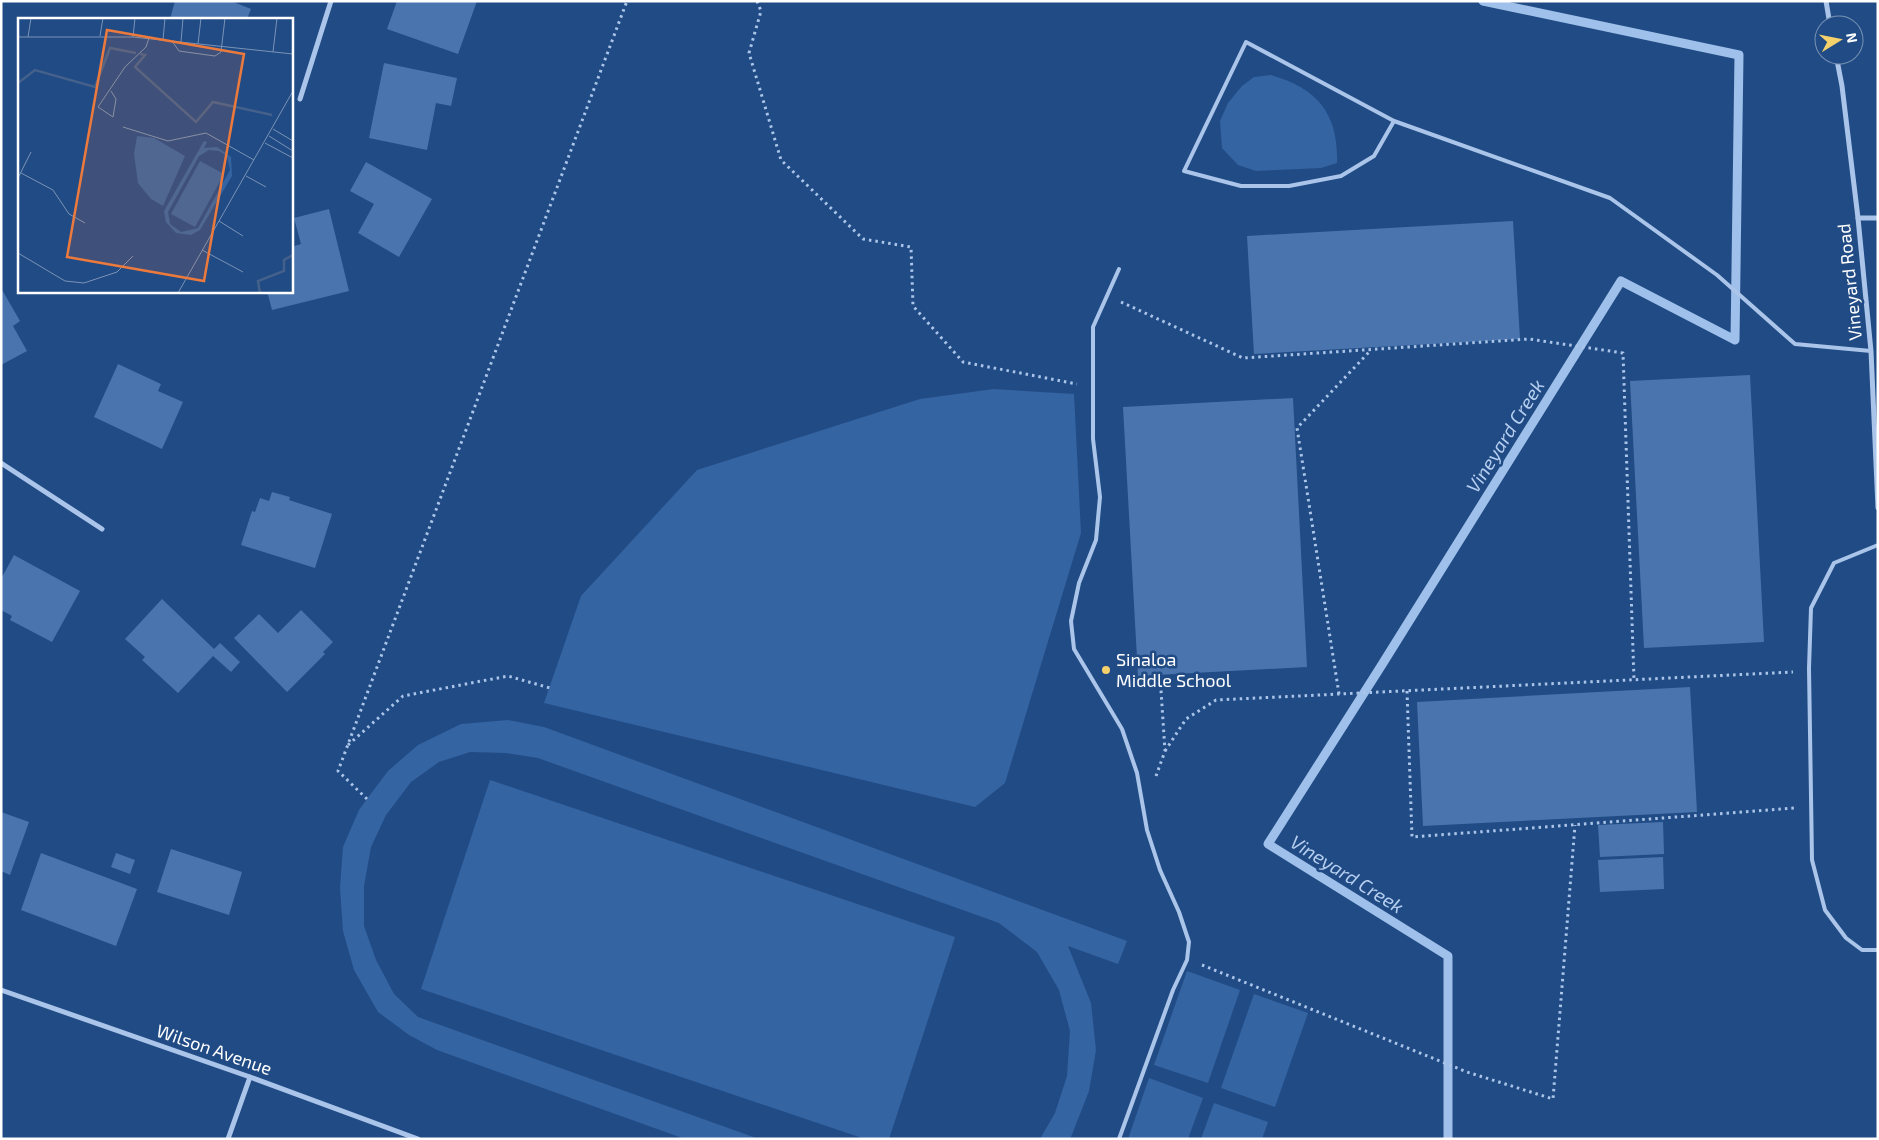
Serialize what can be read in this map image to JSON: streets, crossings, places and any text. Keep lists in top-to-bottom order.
{
  "streets": {
    "street": ["Vineyard Road", "Wilson Avenue"]
  },
  "water": ["Vineyard Creek"],
  "places": ["Sinaloa Middle School"],
  "north": "right"
}
